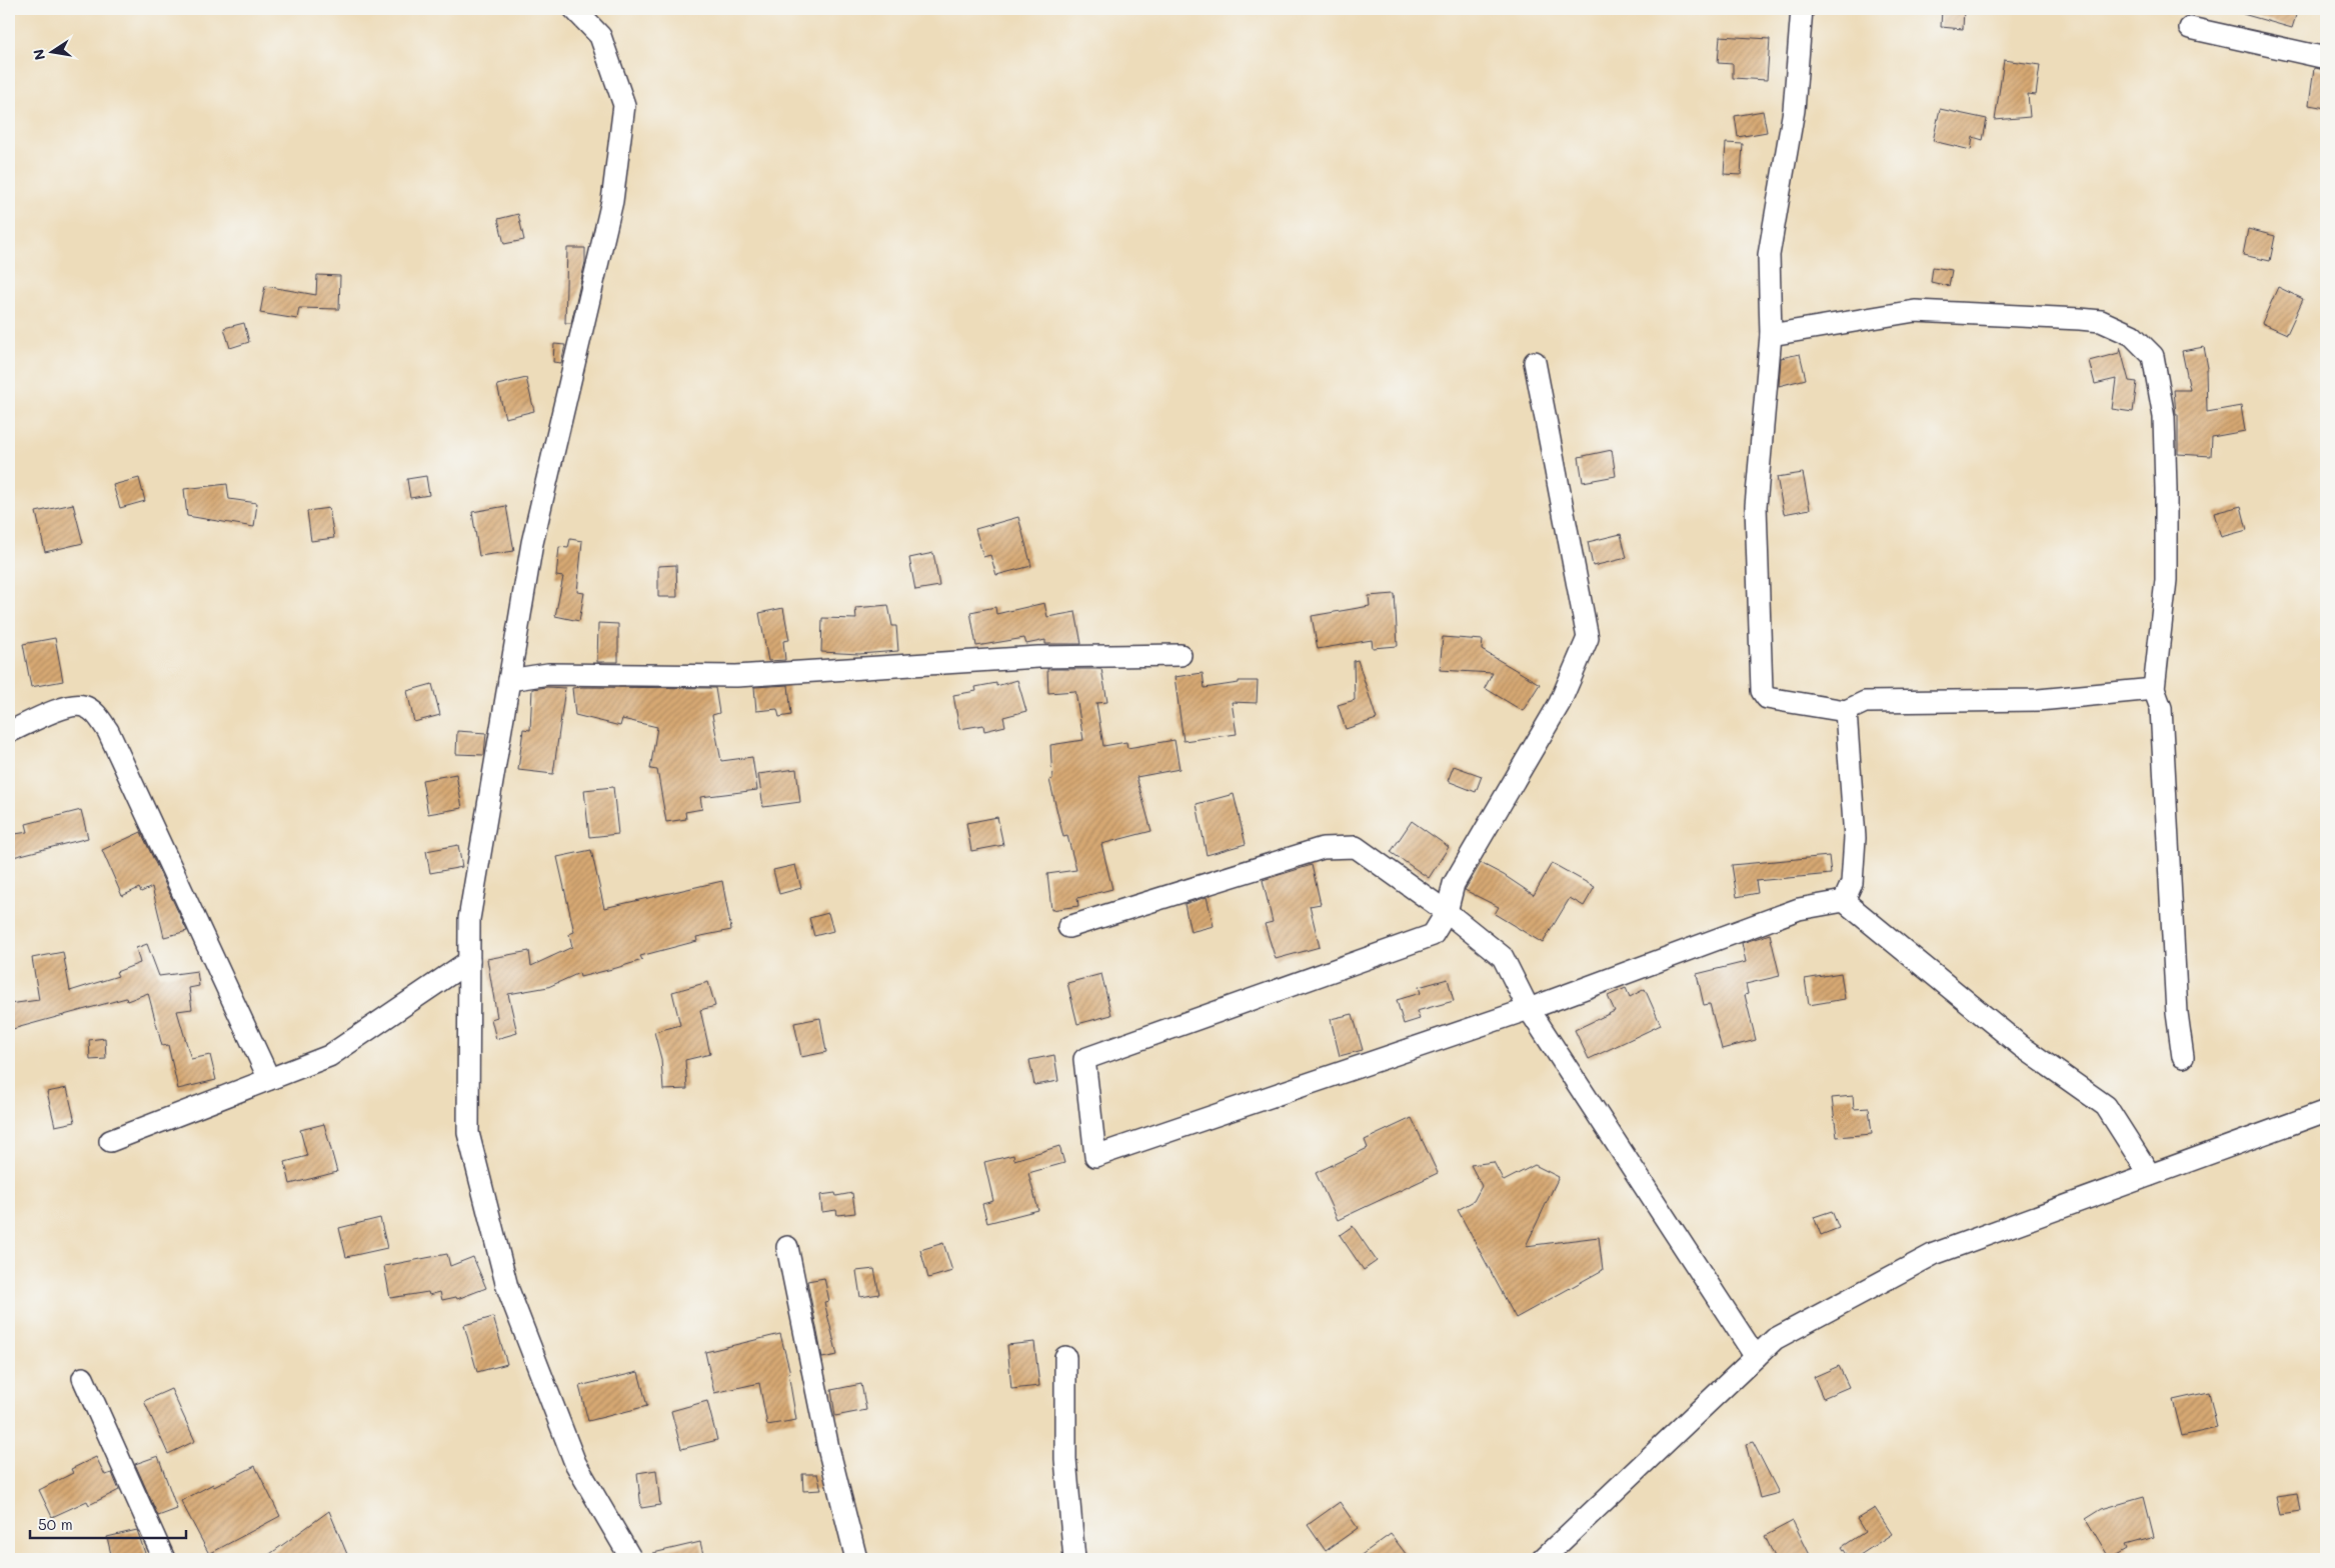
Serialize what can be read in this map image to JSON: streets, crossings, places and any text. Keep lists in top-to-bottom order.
{
  "scale_bar": "50 m",
  "north": "left"
}
